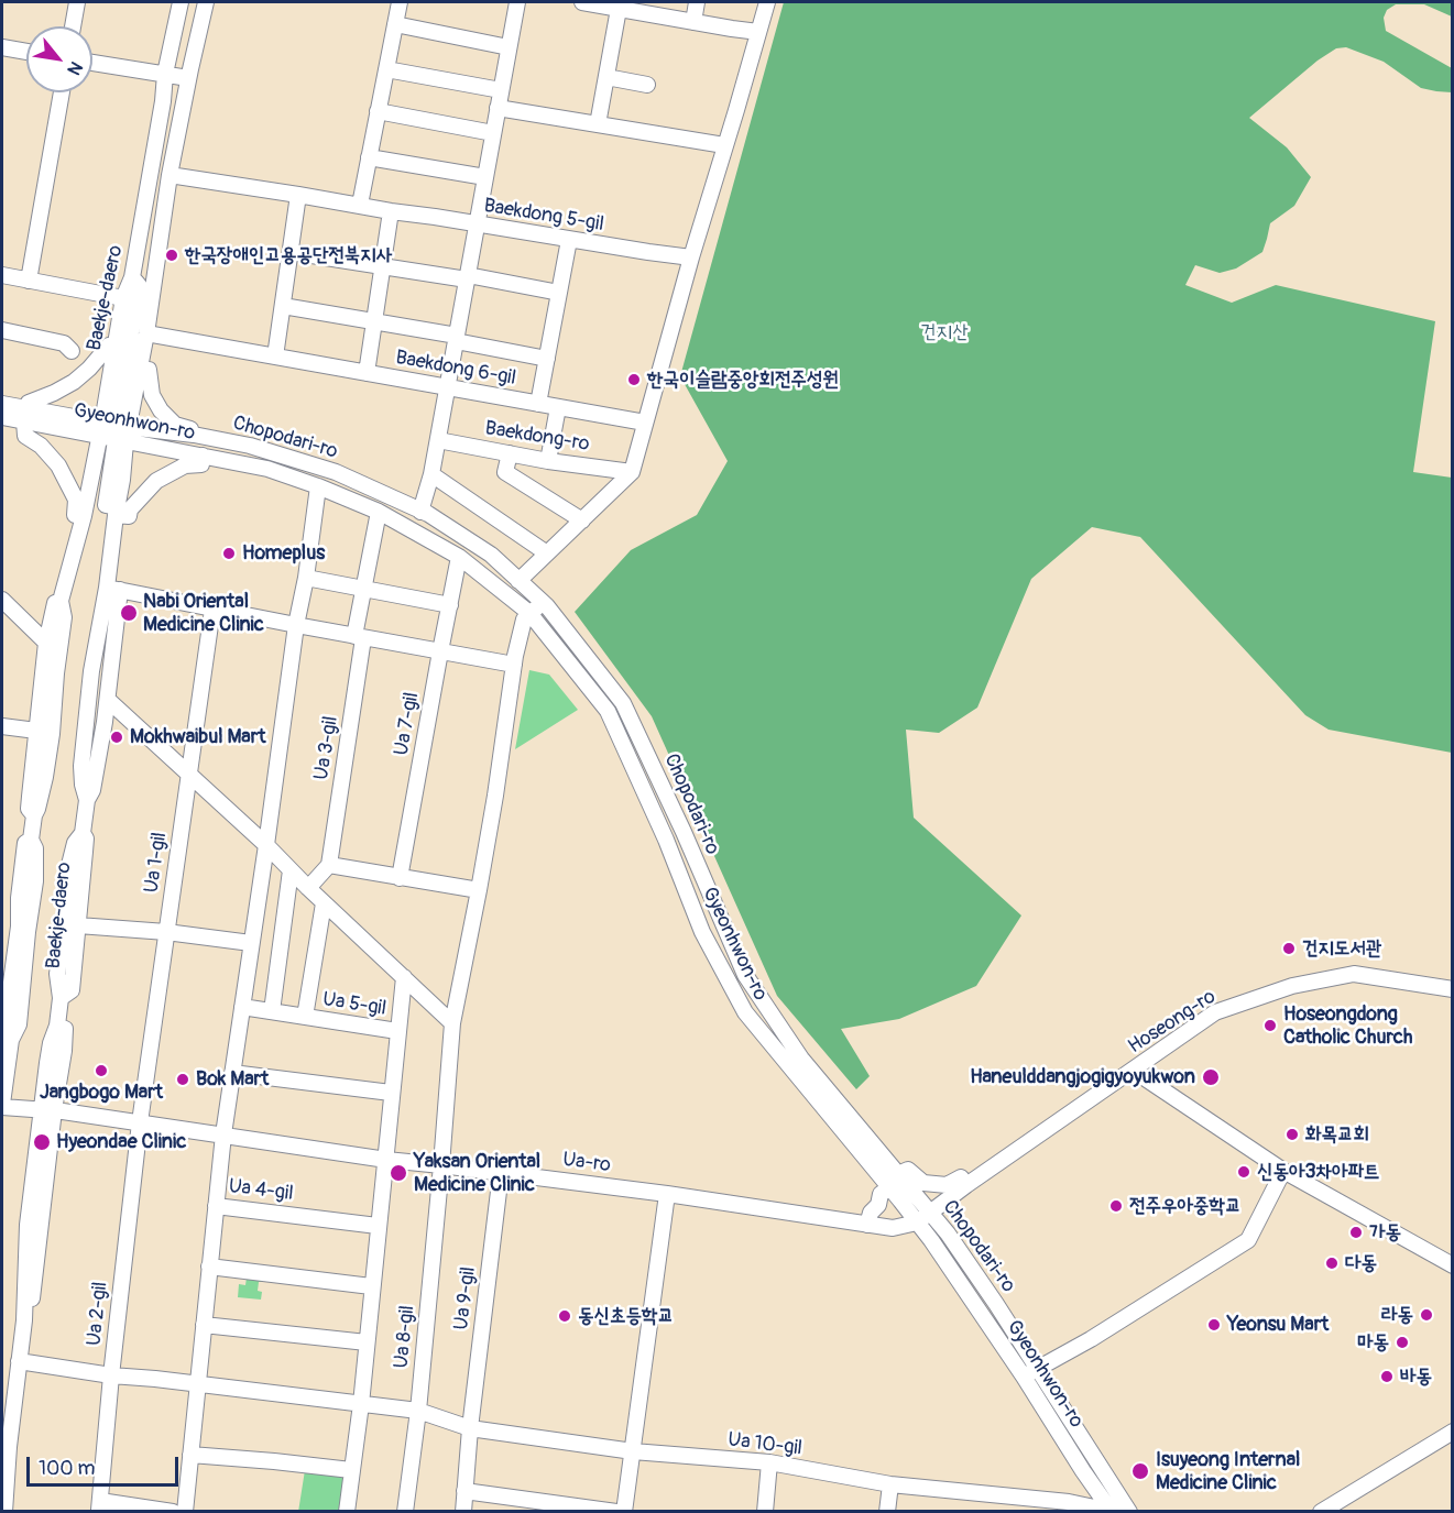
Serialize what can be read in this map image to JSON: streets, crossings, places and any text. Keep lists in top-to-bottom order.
{
  "streets": {
    "street": [
      "Baekdong 5-gil",
      "Baekje-daero",
      "Baekdong 6-gil",
      "Gyeonhwon-ro",
      "Baekdong-ro",
      "Chopodari-ro",
      "Ua 7-gil",
      "Ua 3-gil",
      "Ua 1-gil",
      "Ua 5-gil",
      "Hoseong-ro",
      "Ua-ro",
      "Ua 4-gil",
      "Ua 9-gil",
      "Ua 2-gil",
      "Ua 8-gil",
      "Ua 10-gil"
    ]
  },
  "crossings": [
    ["Baekdong 5-gil", "Baekje-daero"],
    ["Baekdong 5-gil", "Baekdong 6-gil"],
    ["Baekje-daero", "Baekdong 6-gil"],
    ["Baekje-daero", "Gyeonhwon-ro"],
    ["Baekje-daero", "Chopodari-ro"],
    ["Baekje-daero", "Ua-ro"],
    ["Gyeonhwon-ro", "Chopodari-ro"],
    ["Gyeonhwon-ro", "Ua 7-gil"],
    ["Gyeonhwon-ro", "Ua 3-gil"],
    ["Gyeonhwon-ro", "Hoseong-ro"],
    ["Gyeonhwon-ro", "Ua-ro"],
    ["Gyeonhwon-ro", "Ua 10-gil"],
    ["Chopodari-ro", "Hoseong-ro"],
    ["Ua 1-gil", "Ua-ro"],
    ["Ua 1-gil", "Ua 2-gil"],
    ["Ua 5-gil", "Ua-ro"],
    ["Ua 5-gil", "Ua 4-gil"],
    ["Hoseong-ro", "Ua-ro"],
    ["Ua-ro", "Ua 4-gil"],
    ["Ua-ro", "Ua 9-gil"],
    ["Ua-ro", "Ua 2-gil"],
    ["Ua-ro", "Ua 8-gil"],
    ["Ua 9-gil", "Ua 10-gil"]
  ],
  "parks": ["건지산"],
  "places": [
    "한국장애인고용공단전북지사",
    "한국이슬람중앙회전주성원",
    "Homeplus",
    "Nabi Oriental Medicine Clinic",
    "Mokhwaibul Mart",
    "건지도서관",
    "Hoseongdong Catholic Church",
    "Jangbogo Mart",
    "Haneulddangjogigyoyukwon",
    "Bok Mart",
    "화목교회",
    "Hyeondae Clinic",
    "신동아3차아파트",
    "Yaksan Oriental Medicine Clinic",
    "전주우아중학교",
    "가동",
    "다동",
    "라동",
    "동신초등학교",
    "Yeonsu Mart",
    "마동",
    "바동",
    "Isuyeong Internal Medicine Clinic"
  ],
  "scale_bar": "100 m",
  "north": "bottom right"
}
